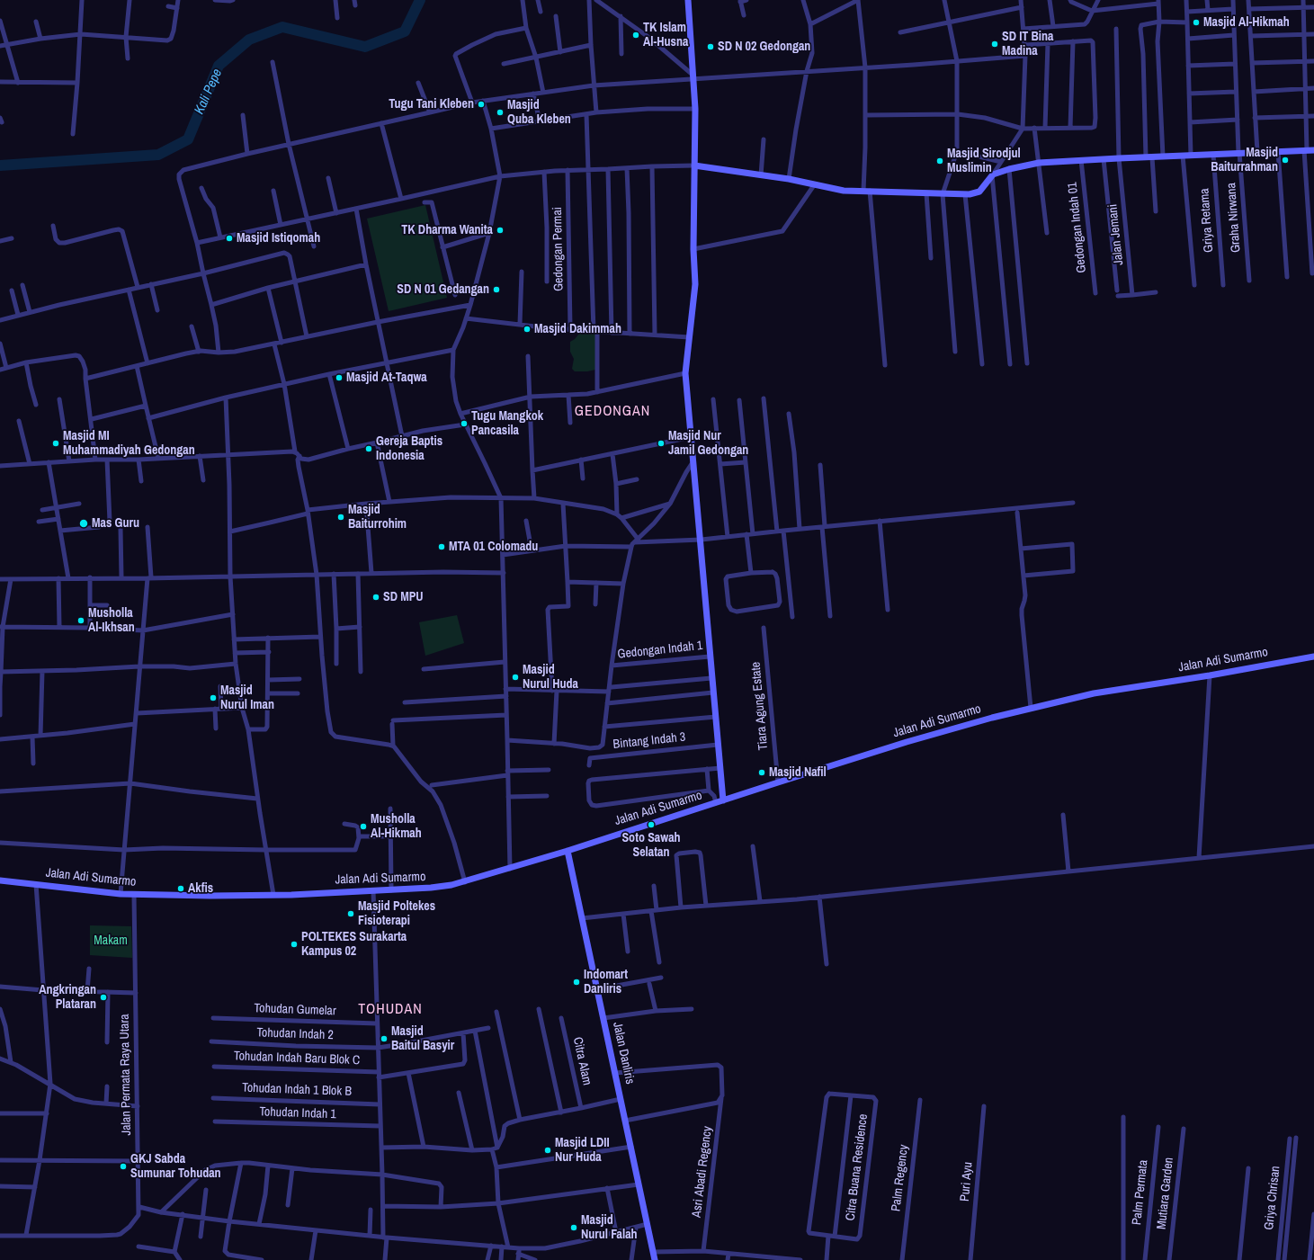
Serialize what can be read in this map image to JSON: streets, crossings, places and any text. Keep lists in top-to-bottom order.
{
  "streets": {
    "street": [
      "Graha Nirwana",
      "Griya Retama",
      "Gedongan Indah 01",
      "Jalan Jemani",
      "Gedongan Permai",
      "Gedongan Indah 1",
      "Jalan Adi Sumarmo",
      "Tiara Agung Estate",
      "Bintang Indah 3",
      "Tohudan Gumelar",
      "Tohudan Indah 2",
      "Jalan Danliris",
      "Tohudan Indah Baru Blok C",
      "Citra Alam",
      "Jalan Permata Raya Utara",
      "Tohudan Indah 1 Blok B",
      "Tohudan Indah 1",
      "Citra Buana Residence",
      "Asri Abadi Regency",
      "Palm Regency",
      "Puri Ayu",
      "Palm Permata",
      "Mutiara Garden",
      "Griya Chrisan"
    ]
  },
  "crossings": [
    ["Jalan Adi Sumarmo", "Tiara Agung Estate"],
    ["Jalan Adi Sumarmo", "Jalan Danliris"],
    ["Jalan Adi Sumarmo", "Jalan Permata Raya Utara"],
    ["Tohudan Indah 2", "Tohudan Indah Baru Blok C"],
    ["Jalan Danliris", "Asri Abadi Regency"]
  ],
  "districts": ["GEDONGAN", "TOHUDAN"],
  "water": ["Kali Pepe"],
  "parks": ["Makam"],
  "places": [
    "Masjid Al-Hikmah",
    "TK Islam Al-Husna",
    "SD IT Bina Madina",
    "SD N 02 Gedongan",
    "Tugu Tani Kleben",
    "Masjid Quba Kleben",
    "Masjid Baiturrahman",
    "Masjid Sirodjul Muslimin",
    "TK Dharma Wanita",
    "Masjid Istiqomah",
    "SD N 01 Gedangan",
    "Masjid Dakimmah",
    "Masjid At-Taqwa",
    "Tugu Mangkok Pancasila",
    "Masjid MI Muhammadiyah Gedongan",
    "Masjid Nur Jamil Gedongan",
    "Gereja Baptis Indonesia",
    "Masjid Baiturrohim",
    "Mas Guru",
    "MTA 01 Colomadu",
    "SD MPU",
    "Musholla Al-Ikhsan",
    "Masjid Nurul Huda",
    "Masjid Nurul Iman",
    "Masjid Nafil",
    "Soto Sawah Selatan",
    "Musholla Al-Hikmah",
    "Akfis",
    "Masjid Poltekes Fisioterapi",
    "POLTEKES Surakarta Kampus 02",
    "Indomart Danliris",
    "Angkringan Plataran",
    "Masjid Baitul Basyir",
    "Masjid LDII Nur Huda",
    "GKJ Sabda Sumunar Tohudan",
    "Masjid Nurul Falah"
  ]
}
